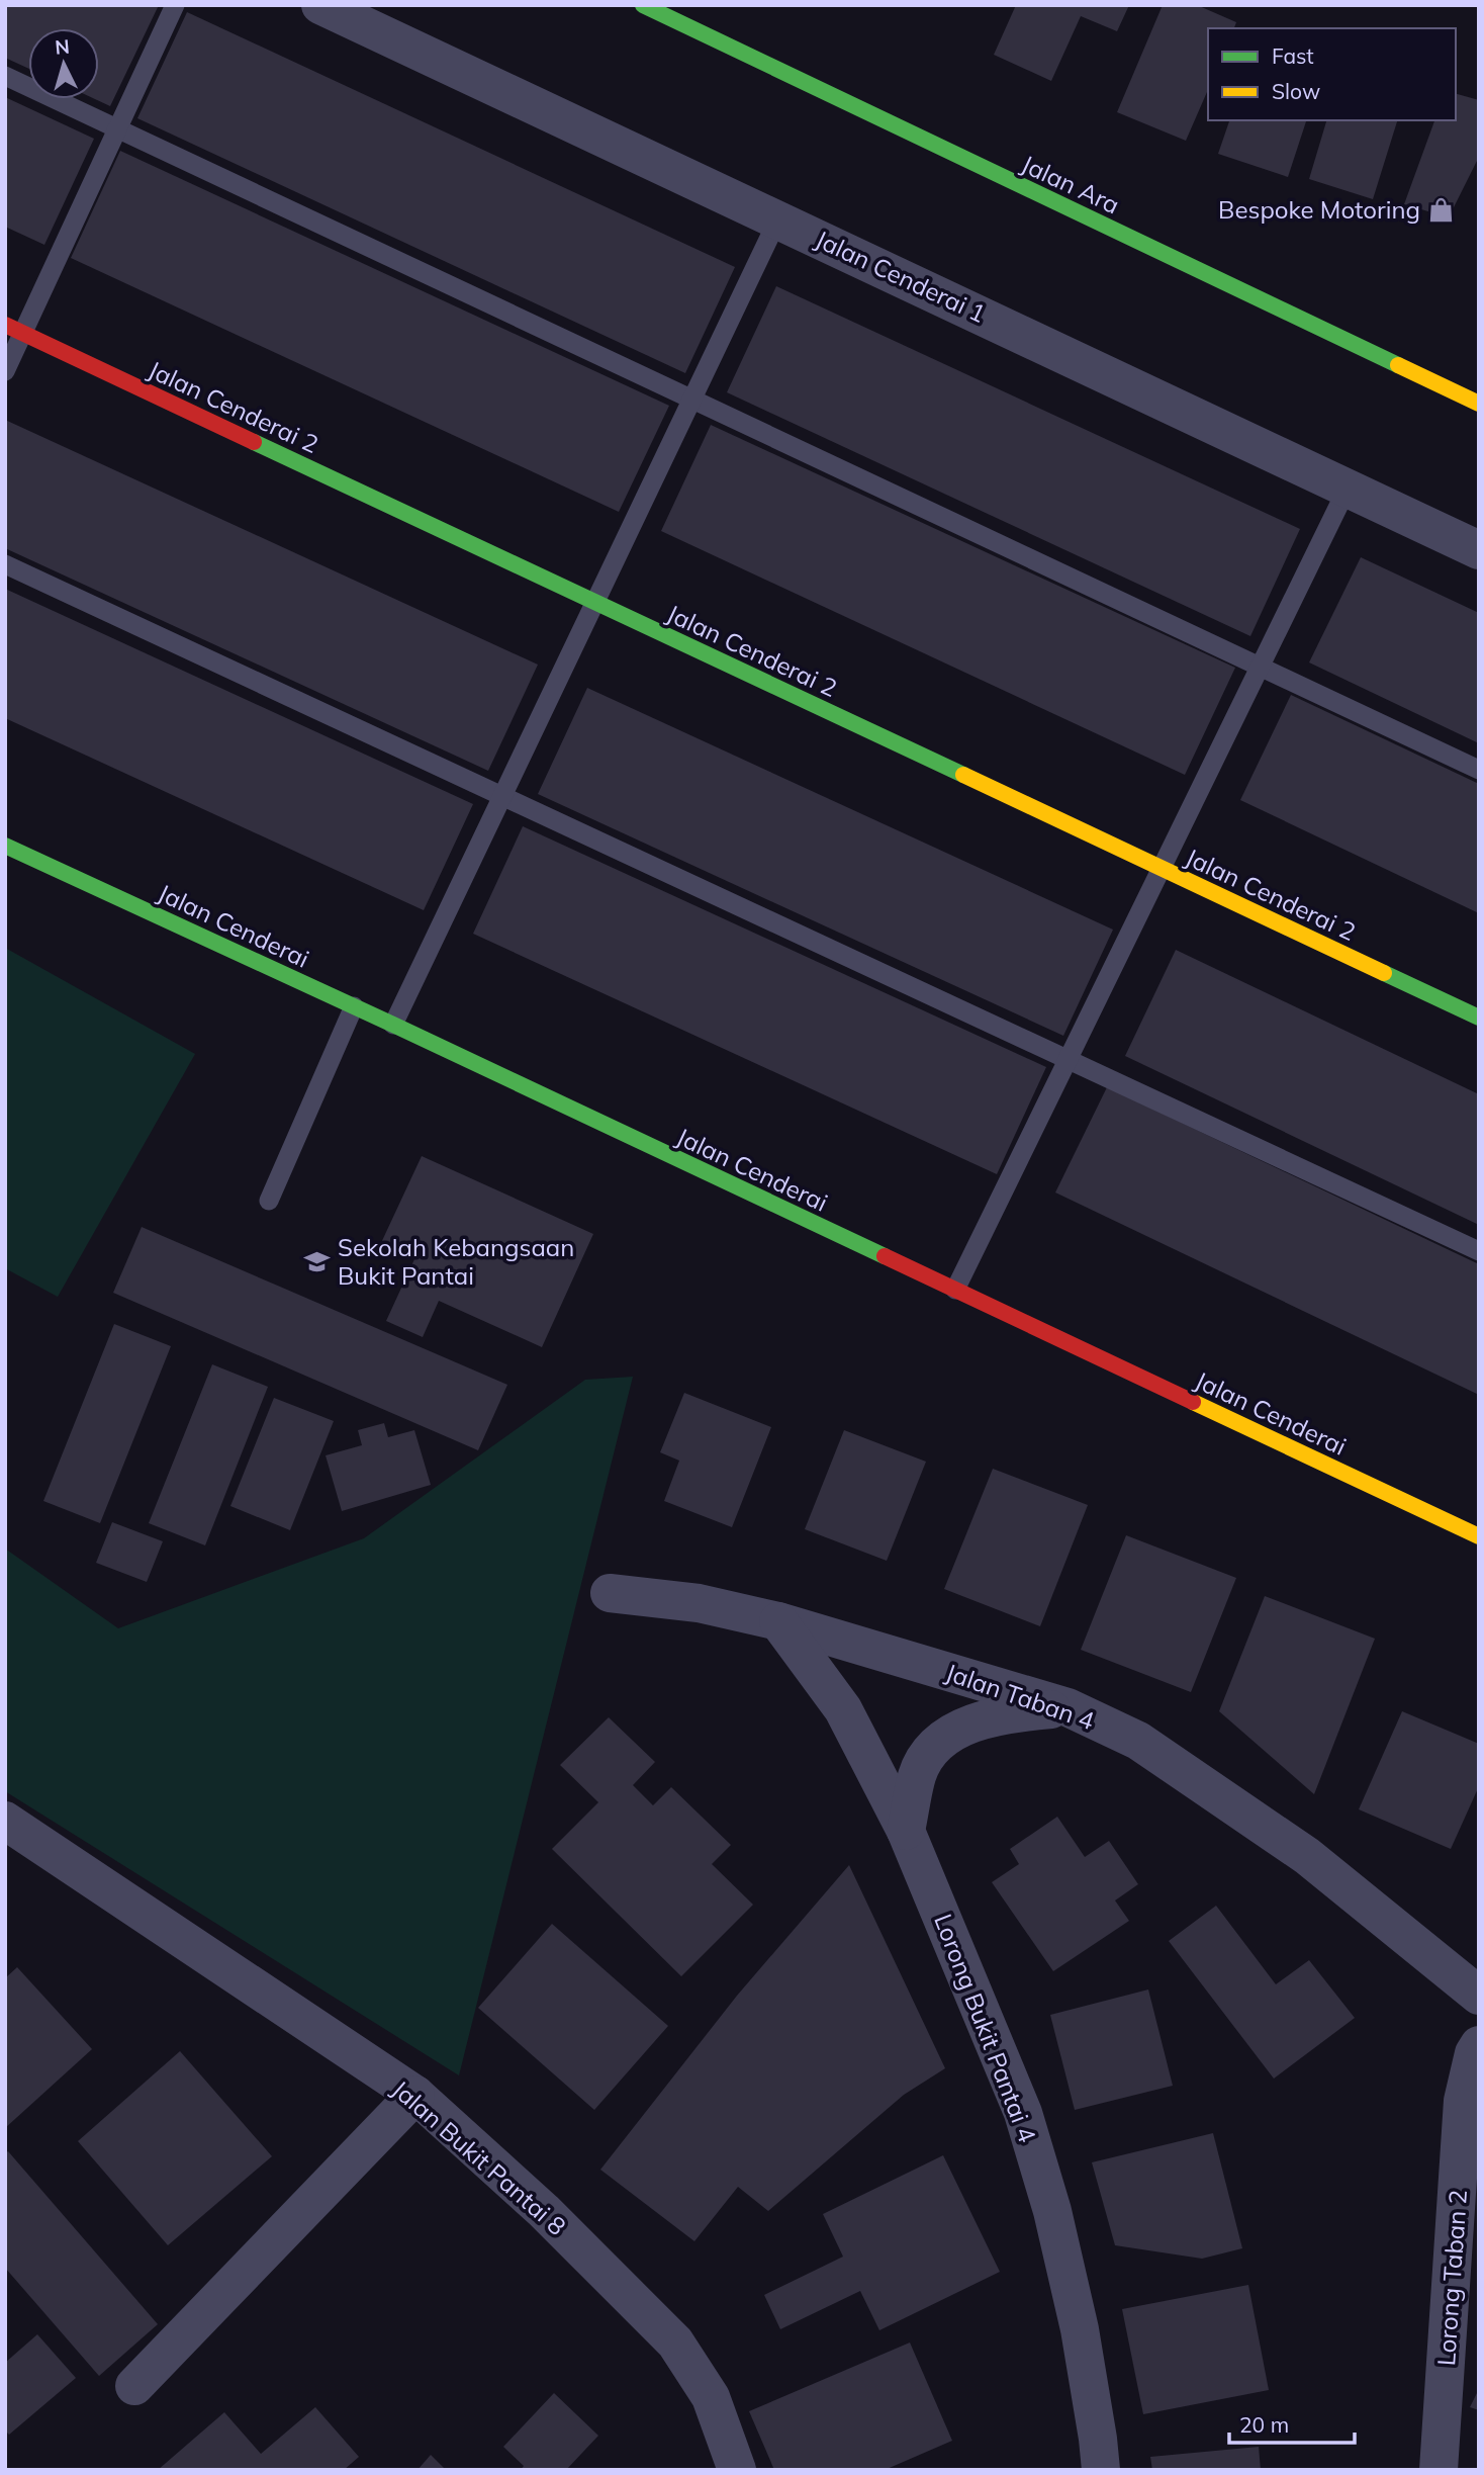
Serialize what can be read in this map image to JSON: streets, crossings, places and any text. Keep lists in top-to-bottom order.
{
  "streets": {
    "street": [
      "Jalan Ara",
      "Jalan Cenderai 1",
      "Jalan Cenderai 2",
      "Jalan Cenderai",
      "Jalan Taban 4",
      "Lorong Bukit Pantai 4",
      "Jalan Bukit Pantai 8",
      "Lorong Taban 2"
    ]
  },
  "crossings": [
    ["Jalan Taban 4", "Lorong Bukit Pantai 4"]
  ],
  "places": {
    "shop": ["Bespoke Motoring"],
    "school or university": ["Sekolah Kebangsaan Bukit Pantai"]
  },
  "legend": ["Fast", "Slow"],
  "scale_bar": "20 m",
  "north": "top"
}
